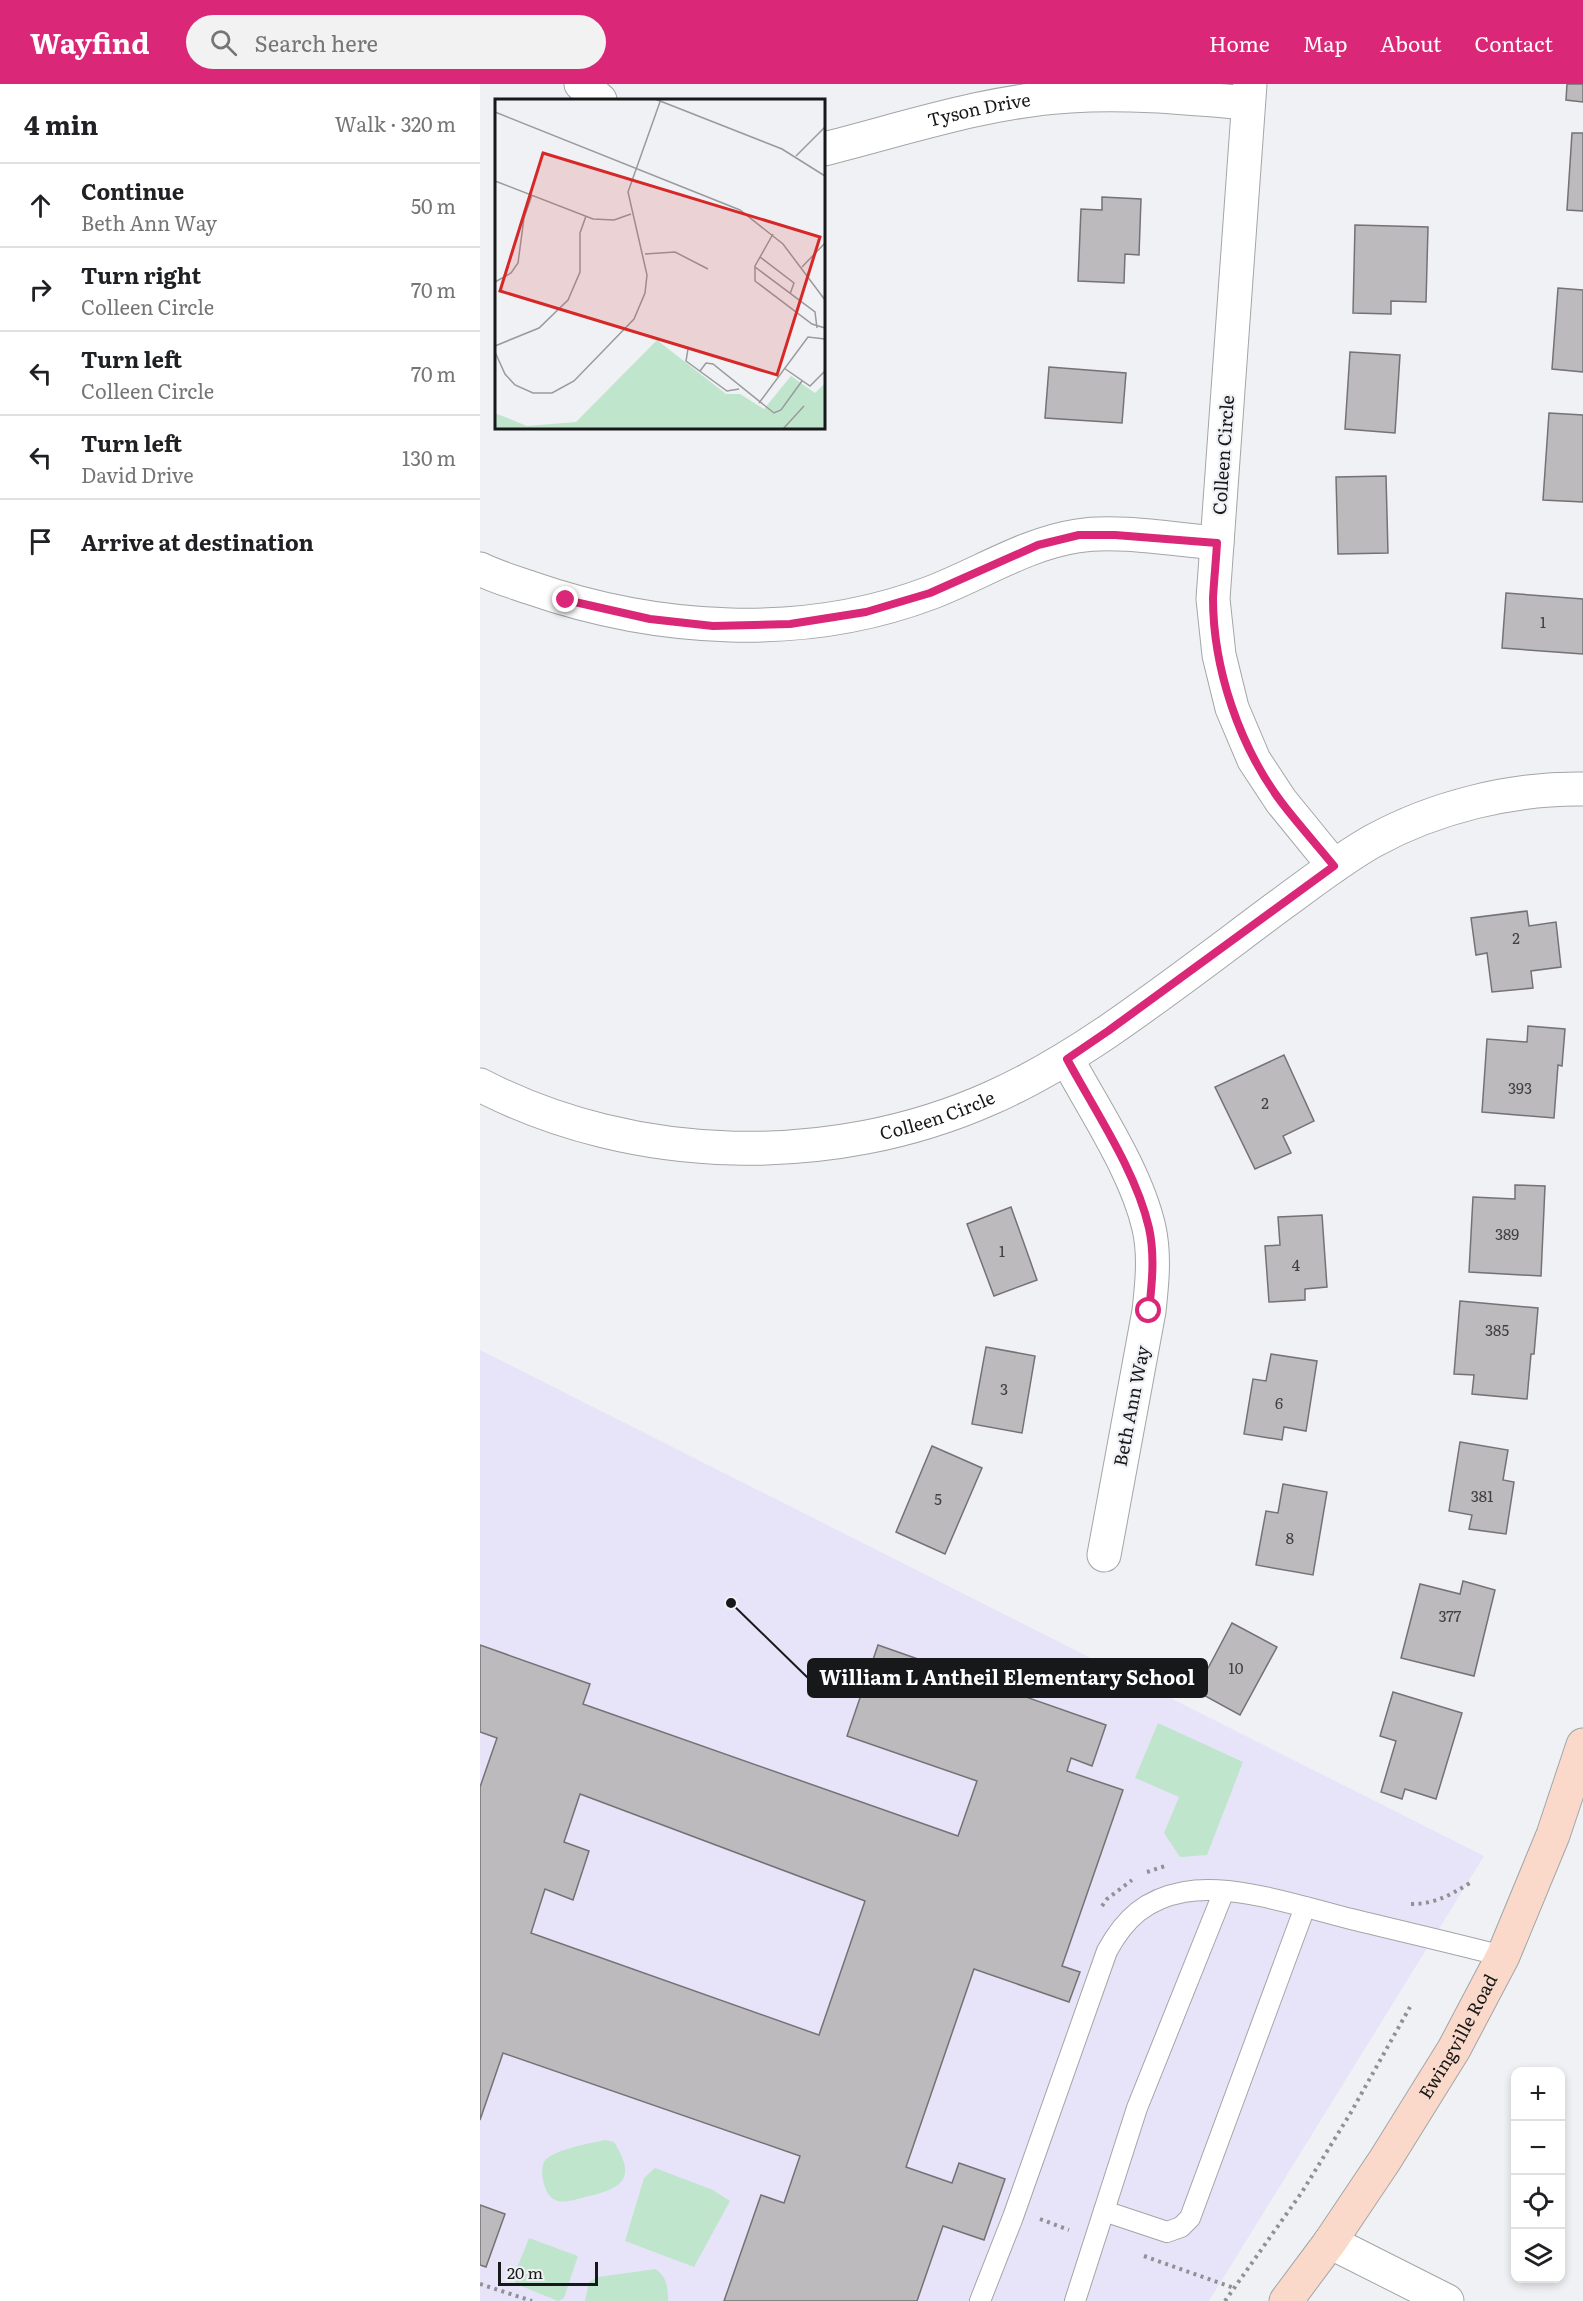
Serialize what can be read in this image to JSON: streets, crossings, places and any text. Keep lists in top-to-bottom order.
{
  "streets": {
    "main road": ["Ewingville Road"],
    "street": ["Tyson Drive", "Colleen Circle", "Beth Ann Way"]
  },
  "crossings": [
    ["Tyson Drive", "Colleen Circle"],
    ["Colleen Circle", "Beth Ann Way"]
  ],
  "places": ["William L Antheil Elementary School"],
  "house_numbers": [
    "1",
    "2",
    "393",
    "2",
    "389",
    "1",
    "4",
    "385",
    "3",
    "6",
    "381",
    "5",
    "8",
    "377",
    "10"
  ],
  "scale_bar": "20 m",
  "page": {
    "header": "Wayfind",
    "search": "Search here",
    "nav": [
      "Home",
      "Map",
      "About",
      "Contact"
    ],
    "heading": ["4 min", "Walk · 320 m"],
    "list": [
      ["Continue", "Beth Ann Way", "50 m"],
      ["Turn right", "Colleen Circle", "70 m"],
      ["Turn left", "Colleen Circle", "70 m"],
      ["Turn left", "David Drive", "130 m"],
      "Arrive at destination"
    ],
    "map_buttons": ["+", "−"],
    "scale": "20 m"
  }
}
